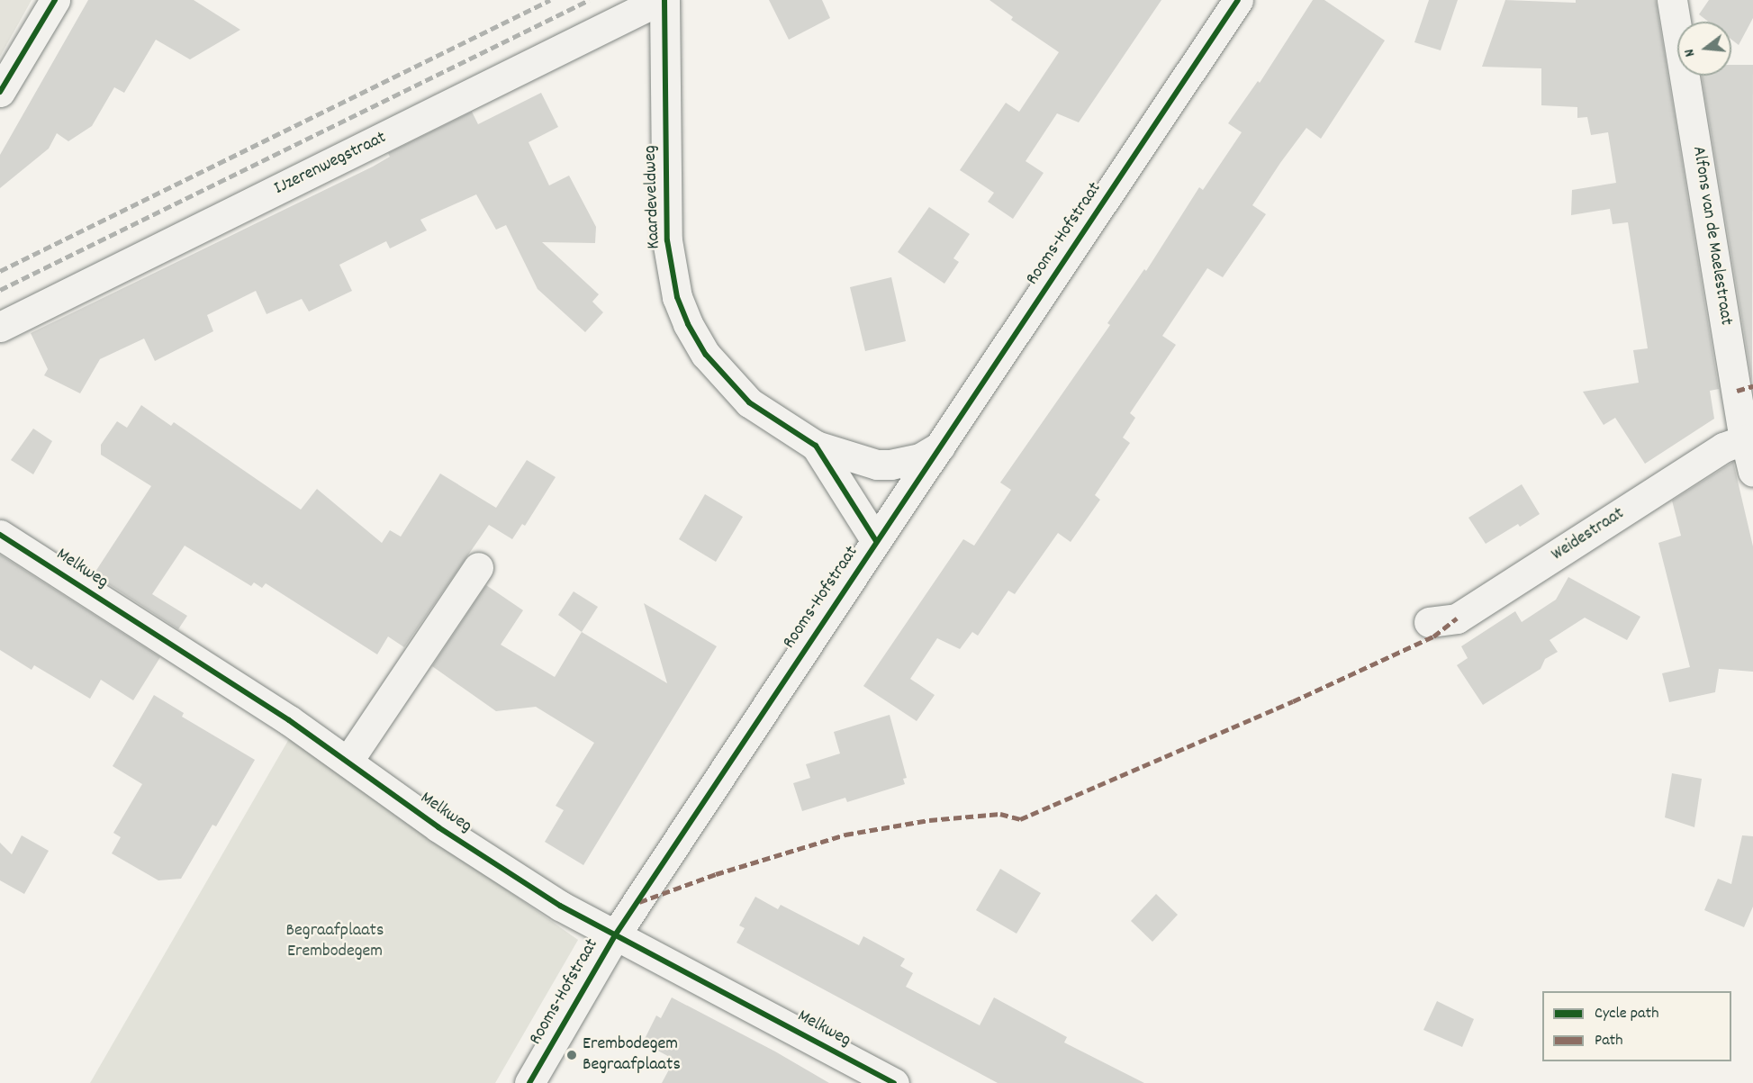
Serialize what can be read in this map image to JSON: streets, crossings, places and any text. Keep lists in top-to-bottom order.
{
  "streets": {
    "street": [
      "IJzerenwegstraat",
      "Kaardeveldweg",
      "Rooms-Hofstraat",
      "Alfons van de Maelestraat",
      "Weidestraat",
      "Melkweg"
    ]
  },
  "crossings": [
    ["Kaardeveldweg", "Rooms-Hofstraat"],
    ["Rooms-Hofstraat", "Melkweg"],
    ["Alfons van de Maelestraat", "Weidestraat"]
  ],
  "parks": ["Begraafplaats Erembodegem"],
  "places": ["Erembodegem Begraafplaats"],
  "legend": ["Cycle path", "Path"],
  "north": "left"
}
